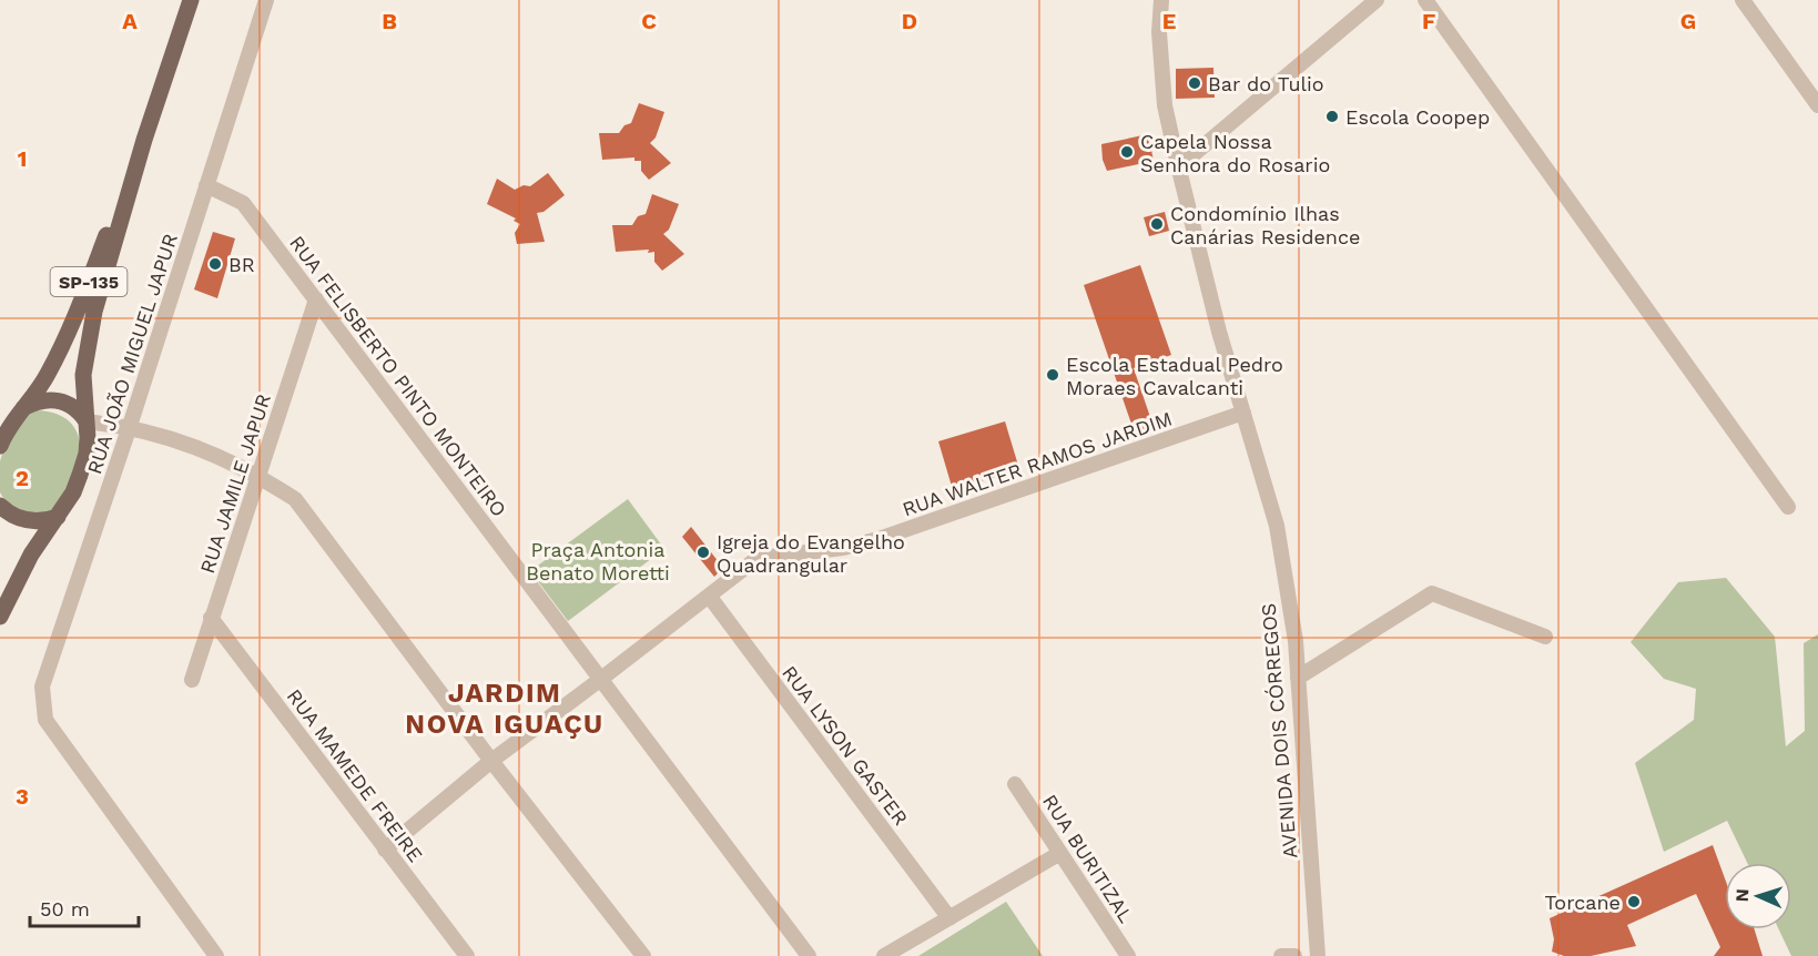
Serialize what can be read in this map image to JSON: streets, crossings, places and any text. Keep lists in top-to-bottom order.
{
  "streets": {
    "main road": ["SP-135"],
    "street": [
      "RUA JOÃO MIGUEL JAPUR",
      "RUA FELISBERTO PINTO MONTEIRO",
      "RUA WALTER RAMOS JARDIM",
      "RUA JAMILE JAPUR",
      "AVENIDA DOIS CÓRREGOS",
      "RUA LYSON GASTER",
      "RUA MAMEDE FREIRE",
      "RUA BURITIZAL"
    ]
  },
  "crossings": [
    ["RUA JOÃO MIGUEL JAPUR", "RUA FELISBERTO PINTO MONTEIRO"],
    ["RUA FELISBERTO PINTO MONTEIRO", "RUA WALTER RAMOS JARDIM"],
    ["RUA FELISBERTO PINTO MONTEIRO", "RUA JAMILE JAPUR"],
    ["RUA WALTER RAMOS JARDIM", "AVENIDA DOIS CÓRREGOS"],
    ["RUA WALTER RAMOS JARDIM", "RUA LYSON GASTER"],
    ["RUA WALTER RAMOS JARDIM", "RUA MAMEDE FREIRE"],
    ["RUA JAMILE JAPUR", "RUA MAMEDE FREIRE"]
  ],
  "districts": ["JARDIM NOVA IGUAÇU"],
  "parks": ["Praça Antonia Benato Moretti"],
  "places": [
    "Bar do Tulio",
    "Escola Coopep",
    "Capela Nossa Senhora do Rosario",
    "Condomínio Ilhas Canárias Residence",
    "BR",
    "Escola Estadual Pedro Moraes Cavalcanti",
    "Igreja do Evangelho Quadrangular",
    "Torcane"
  ],
  "scale_bar": "50 m",
  "north": "left",
  "grid": {
    "columns": [
      "A",
      "B",
      "C",
      "D",
      "E",
      "F",
      "G"
    ],
    "rows": ["1", "2", "3"]
  }
}
